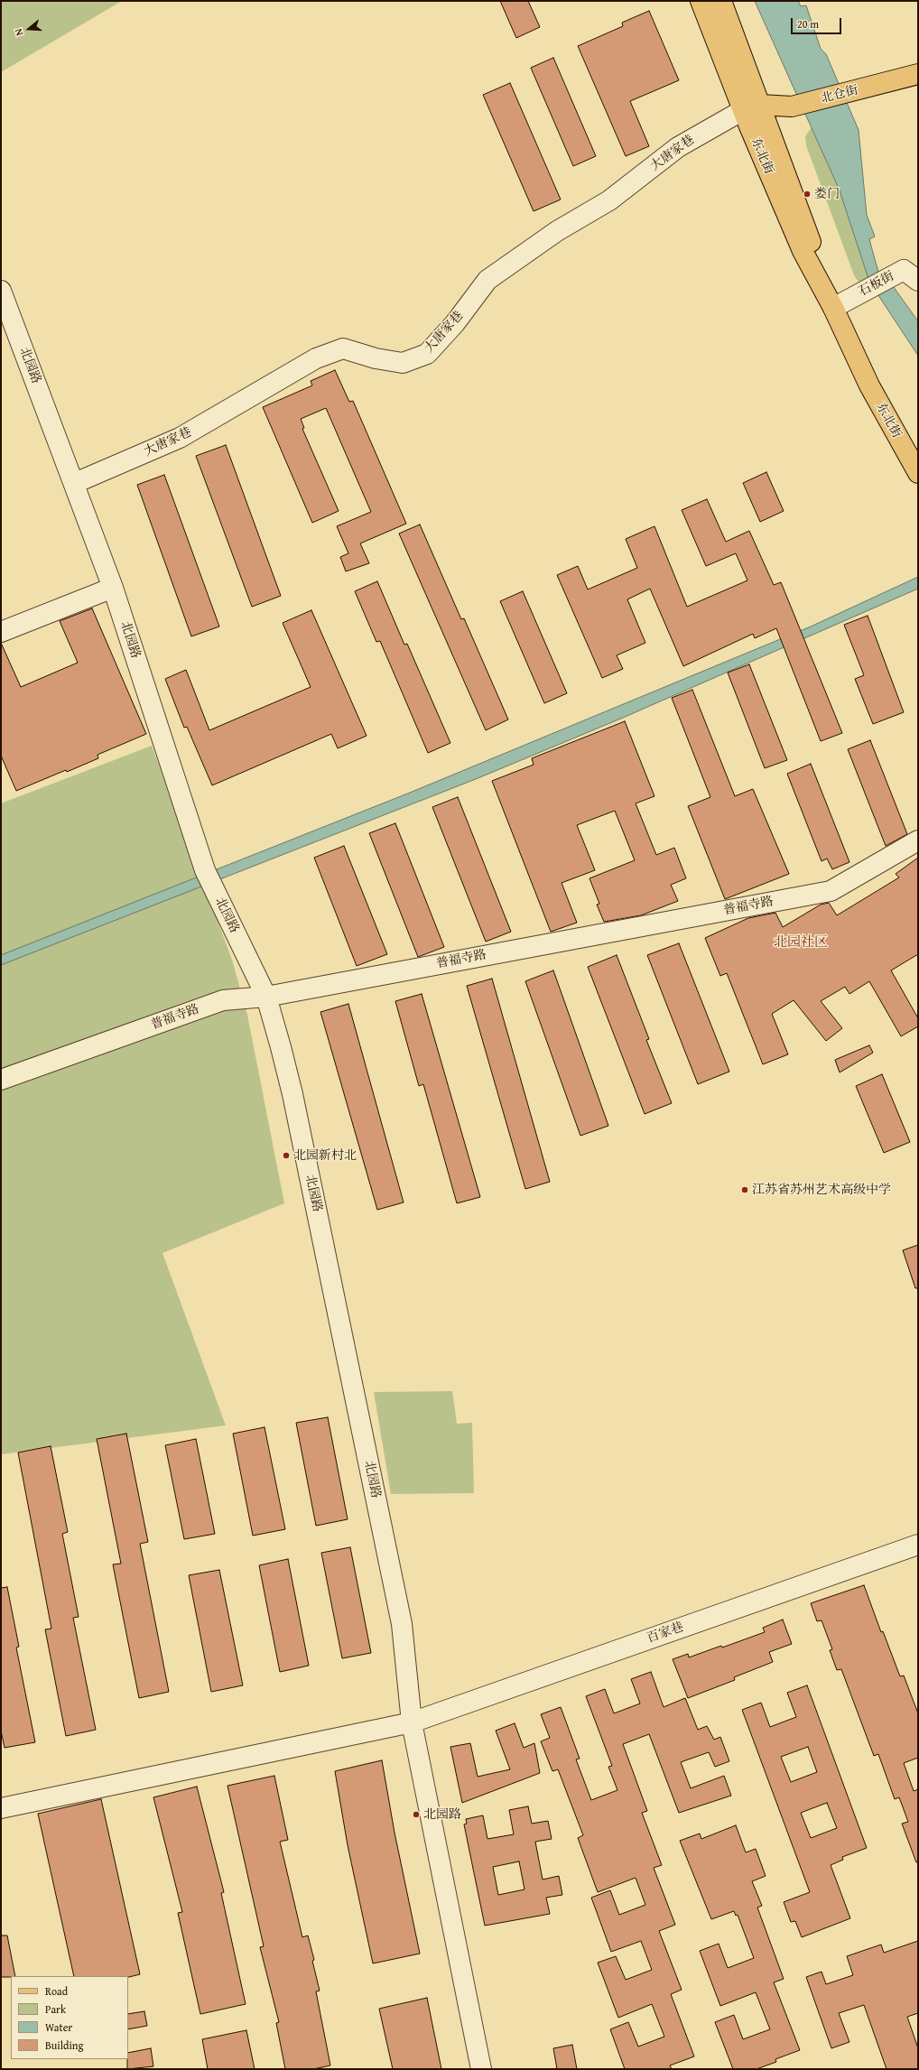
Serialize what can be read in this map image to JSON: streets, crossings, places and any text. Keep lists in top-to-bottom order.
{
  "streets": {
    "main road": ["北仓街", "东北街"],
    "street": [
      "大唐家巷",
      "石板街",
      "北园路",
      "普福寺路",
      "百家巷"
    ]
  },
  "crossings": [
    ["北仓街", "大唐家巷"],
    ["北仓街", "东北街"],
    ["大唐家巷", "东北街"],
    ["大唐家巷", "北园路"],
    ["东北街", "石板街"],
    ["北园路", "普福寺路"],
    ["北园路", "百家巷"]
  ],
  "districts": ["北园社区"],
  "places": [
    "娄门",
    "北园新村北",
    "江苏省苏州艺术高级中学",
    "北园路"
  ],
  "legend": [
    "Road",
    "Park",
    "Water",
    "Building"
  ],
  "scale_bar": "20 m",
  "north": "left"
}
